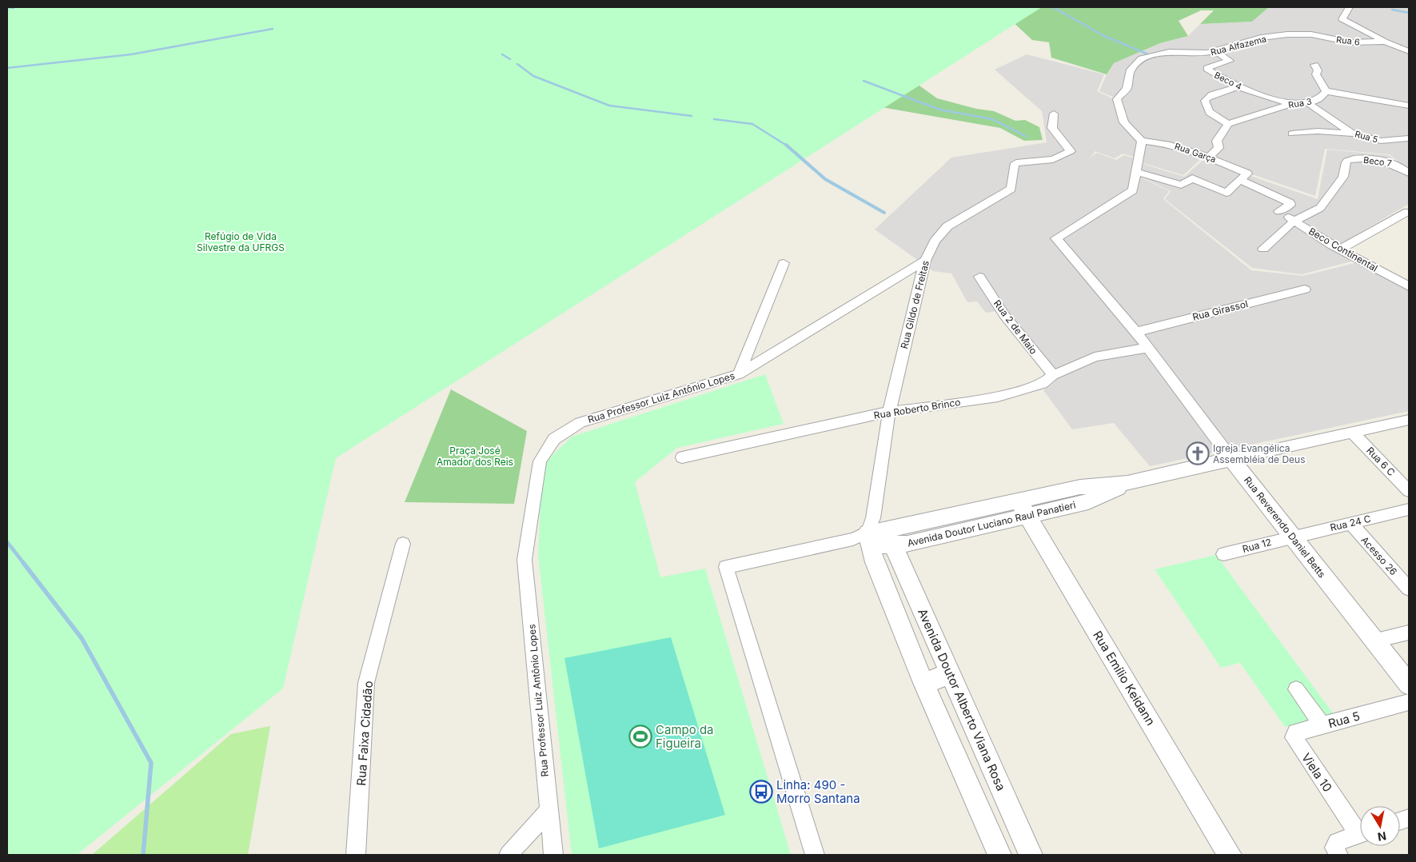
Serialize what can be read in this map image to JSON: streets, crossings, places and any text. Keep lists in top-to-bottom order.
{
  "streets": {
    "street": [
      "Rua 6",
      "Rua Alfazema",
      "Beco 4",
      "Rua 3",
      "Rua 5",
      "Rua Garça",
      "Beco 7",
      "Beco Continental",
      "Rua Gildo de Freitas",
      "Rua Girassol",
      "Rua 2 de Maio",
      "Rua Professor Luiz Antônio Lopes",
      "Rua Roberto Brinco",
      "Rua 6 C",
      "Rua 24 C",
      "Avenida Doutor Luciano Raul Panatieri",
      "Rua Reverendo Daniel Betts",
      "Rua 12",
      "Acesso 26",
      "Rua Emílio Keidann",
      "Avenida Doutor Alberto Viana Rosa",
      "Rua Faixa Cidadão",
      "Viela 10"
    ]
  },
  "crossings": [
    ["Rua 6", "Rua Alfazema"],
    ["Rua Alfazema", "Beco 4"],
    ["Rua Alfazema", "Rua Garça"],
    ["Beco 4", "Rua 3"],
    ["Rua 3", "Rua 5"],
    ["Rua 5", "Viela 10"],
    ["Rua Garça", "Beco Continental"],
    ["Beco 7", "Beco Continental"],
    ["Rua Gildo de Freitas", "Rua Professor Luiz Antônio Lopes"],
    ["Rua Gildo de Freitas", "Rua Roberto Brinco"],
    ["Rua Gildo de Freitas", "Avenida Doutor Luciano Raul Panatieri"],
    ["Rua Gildo de Freitas", "Avenida Doutor Alberto Viana Rosa"],
    ["Rua Girassol", "Rua Reverendo Daniel Betts"],
    ["Rua 2 de Maio", "Rua Roberto Brinco"],
    ["Rua Roberto Brinco", "Rua Reverendo Daniel Betts"],
    ["Rua 24 C", "Rua Reverendo Daniel Betts"],
    ["Rua 24 C", "Rua 12"],
    ["Rua 24 C", "Acesso 26"],
    ["Avenida Doutor Luciano Raul Panatieri", "Rua Reverendo Daniel Betts"],
    ["Avenida Doutor Luciano Raul Panatieri", "Rua Emílio Keidann"],
    ["Avenida Doutor Luciano Raul Panatieri", "Avenida Doutor Alberto Viana Rosa"],
    ["Rua Reverendo Daniel Betts", "Rua 12"]
  ],
  "parks": ["Refúgio de Vida Silvestre da UFRGS", "Praça José Amador dos Reis"],
  "places": {
    "church": ["Igreja Evangélica Assembléia de Deus"],
    "sports": ["Campo da Figueira"],
    "bus stop": ["Linha: 490 - Morro Santana"]
  },
  "north": "bottom"
}
